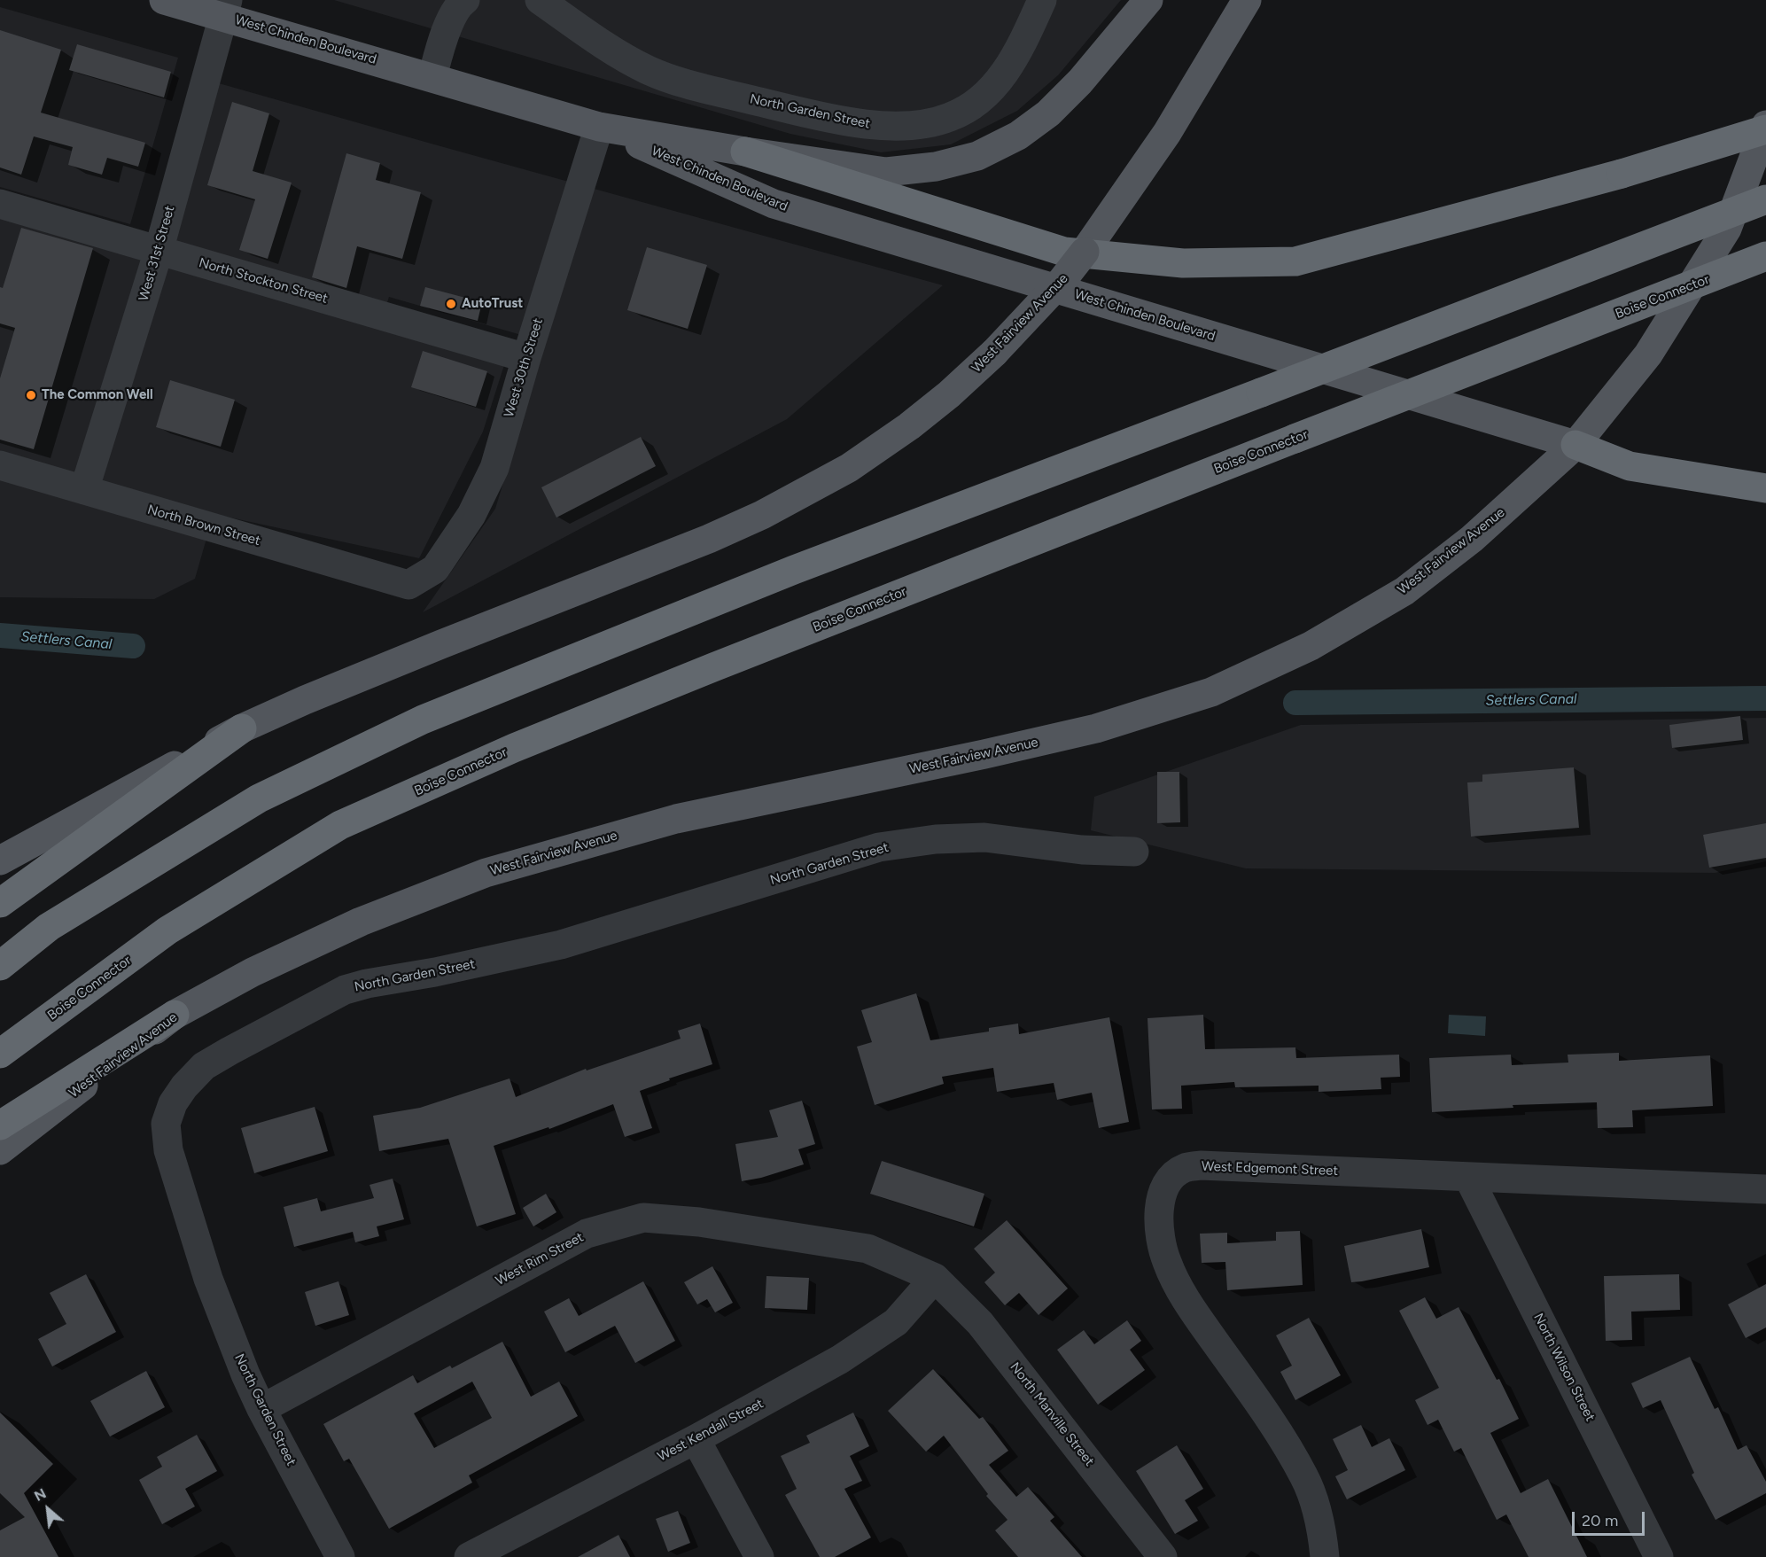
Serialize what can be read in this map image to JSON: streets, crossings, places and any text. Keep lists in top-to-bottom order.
{
  "streets": {
    "highway": ["Boise Connector"],
    "main road": ["West Chinden Boulevard", "West Fairview Avenue"],
    "street": [
      "North Garden Street",
      "West 31st Street",
      "North Stockton Street",
      "West 30th Street",
      "North Brown Street",
      "West Edgemont Street",
      "West Rim Street",
      "North Wilson Street",
      "North Manville Street",
      "West Kendall Street"
    ]
  },
  "crossings": [
    ["West Chinden Boulevard", "West 31st Street"],
    ["West Chinden Boulevard", "West Fairview Avenue"],
    ["West Chinden Boulevard", "West 30th Street"],
    ["North Garden Street", "West Rim Street"],
    ["West 31st Street", "North Stockton Street"],
    ["West 31st Street", "North Brown Street"],
    ["North Stockton Street", "West 30th Street"],
    ["West 30th Street", "North Brown Street"],
    ["West Edgemont Street", "North Wilson Street"],
    ["West Rim Street", "North Manville Street"],
    ["West Rim Street", "West Kendall Street"],
    ["North Manville Street", "West Kendall Street"]
  ],
  "water": ["Settlers Canal"],
  "places": ["AutoTrust", "The Common Well"],
  "scale_bar": "20 m",
  "north": "top left"
}
